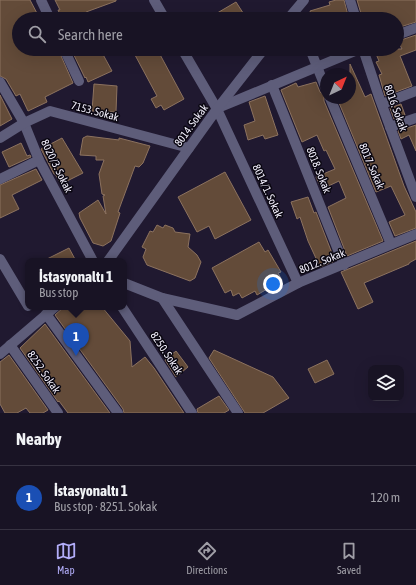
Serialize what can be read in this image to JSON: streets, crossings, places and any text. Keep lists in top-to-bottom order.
{
  "streets": {
    "street": [
      "8016. Sokak",
      "7153. Sokak",
      "8014. Sokak",
      "8020/3. Sokak",
      "8017. Sokak",
      "8018. Sokak",
      "8014/1. Sokak",
      "8012. Sokak",
      "8250. Sokak",
      "8252. Sokak"
    ]
  },
  "crossings": [
    ["7153. Sokak", "8014. Sokak"],
    ["7153. Sokak", "8020/3. Sokak"],
    ["8014. Sokak", "8018. Sokak"],
    ["8014. Sokak", "8014/1. Sokak"],
    ["8017. Sokak", "8012. Sokak"],
    ["8018. Sokak", "8012. Sokak"],
    ["8014/1. Sokak", "8012. Sokak"]
  ],
  "north": "top right",
  "page": {
    "search": "Search here",
    "popup": ["İstasyonaltı 1", "Bus stop"],
    "pins": "1",
    "heading": "Nearby",
    "list": [
      {
        "mark": "1",
        "name": "İstasyonaltı 1",
        "note": "Bus stop · 8251. Sokak",
        "value": "120 m"
      }
    ],
    "nav": ["Map", "Directions", "Saved"]
  }
}
